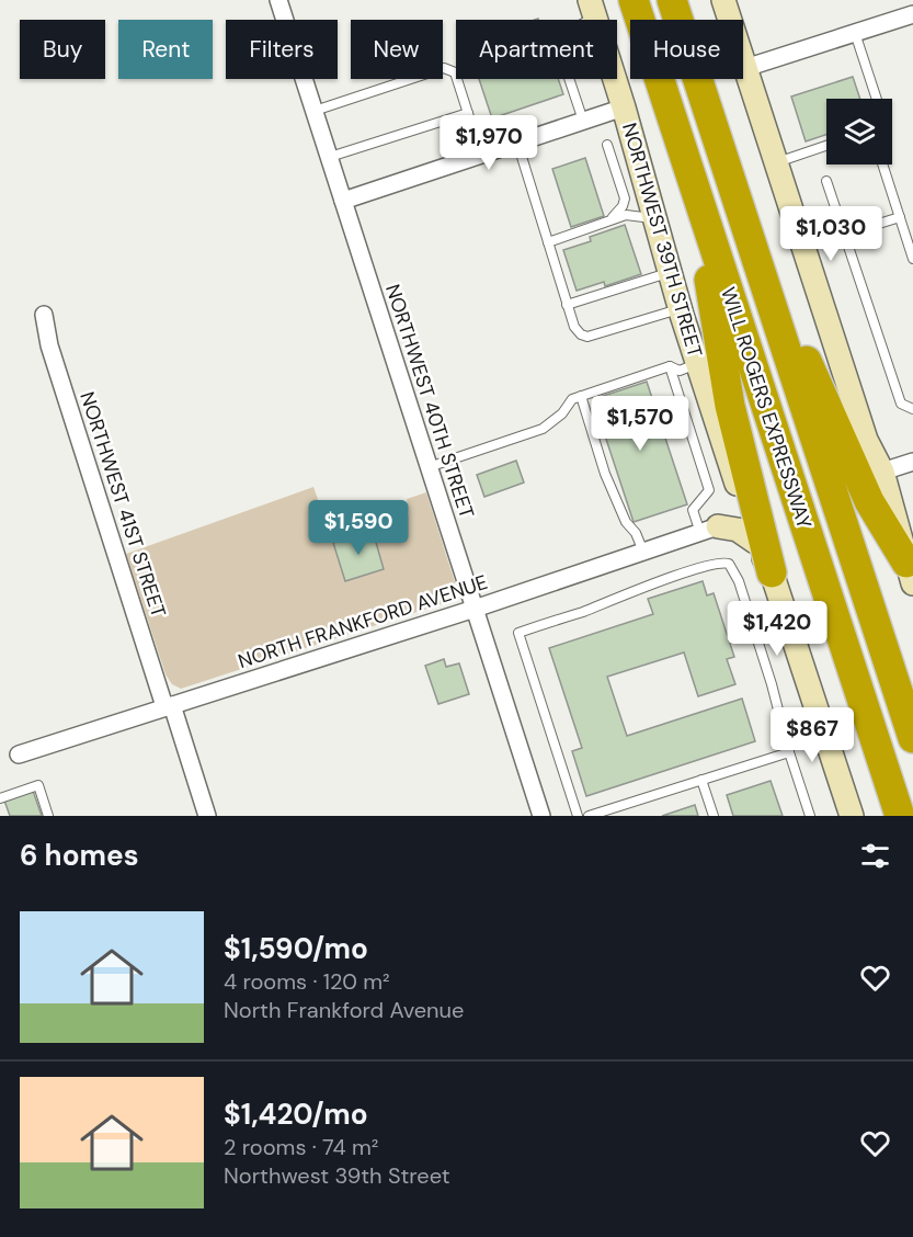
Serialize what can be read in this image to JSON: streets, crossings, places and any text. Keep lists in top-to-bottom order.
{
  "streets": {
    "highway": ["WILL ROGERS EXPRESSWAY"],
    "main road": ["NORTHWEST 39TH STREET"],
    "street": ["NORTHWEST 40TH STREET", "NORTHWEST 41ST STREET", "NORTH FRANKFORD AVENUE"]
  },
  "crossings": [
    ["NORTHWEST 40TH STREET", "NORTH FRANKFORD AVENUE"],
    ["NORTHWEST 41ST STREET", "NORTH FRANKFORD AVENUE"]
  ],
  "page": {
    "chip": [
      "Buy",
      "Rent",
      "Filters",
      "New",
      "Apartment",
      "House"
    ],
    "price": [
      "$1,970",
      "$1,030",
      "$1,570",
      "$1,590",
      "$1,420",
      "$867"
    ],
    "heading": "6 homes",
    "list": [
      {
        "name": "$1,590/mo",
        "note": "4 rooms · 120 m² · North Frankford Avenue"
      },
      {
        "name": "$1,420/mo",
        "note": "2 rooms · 74 m² · Northwest 39th Street"
      }
    ]
  }
}
